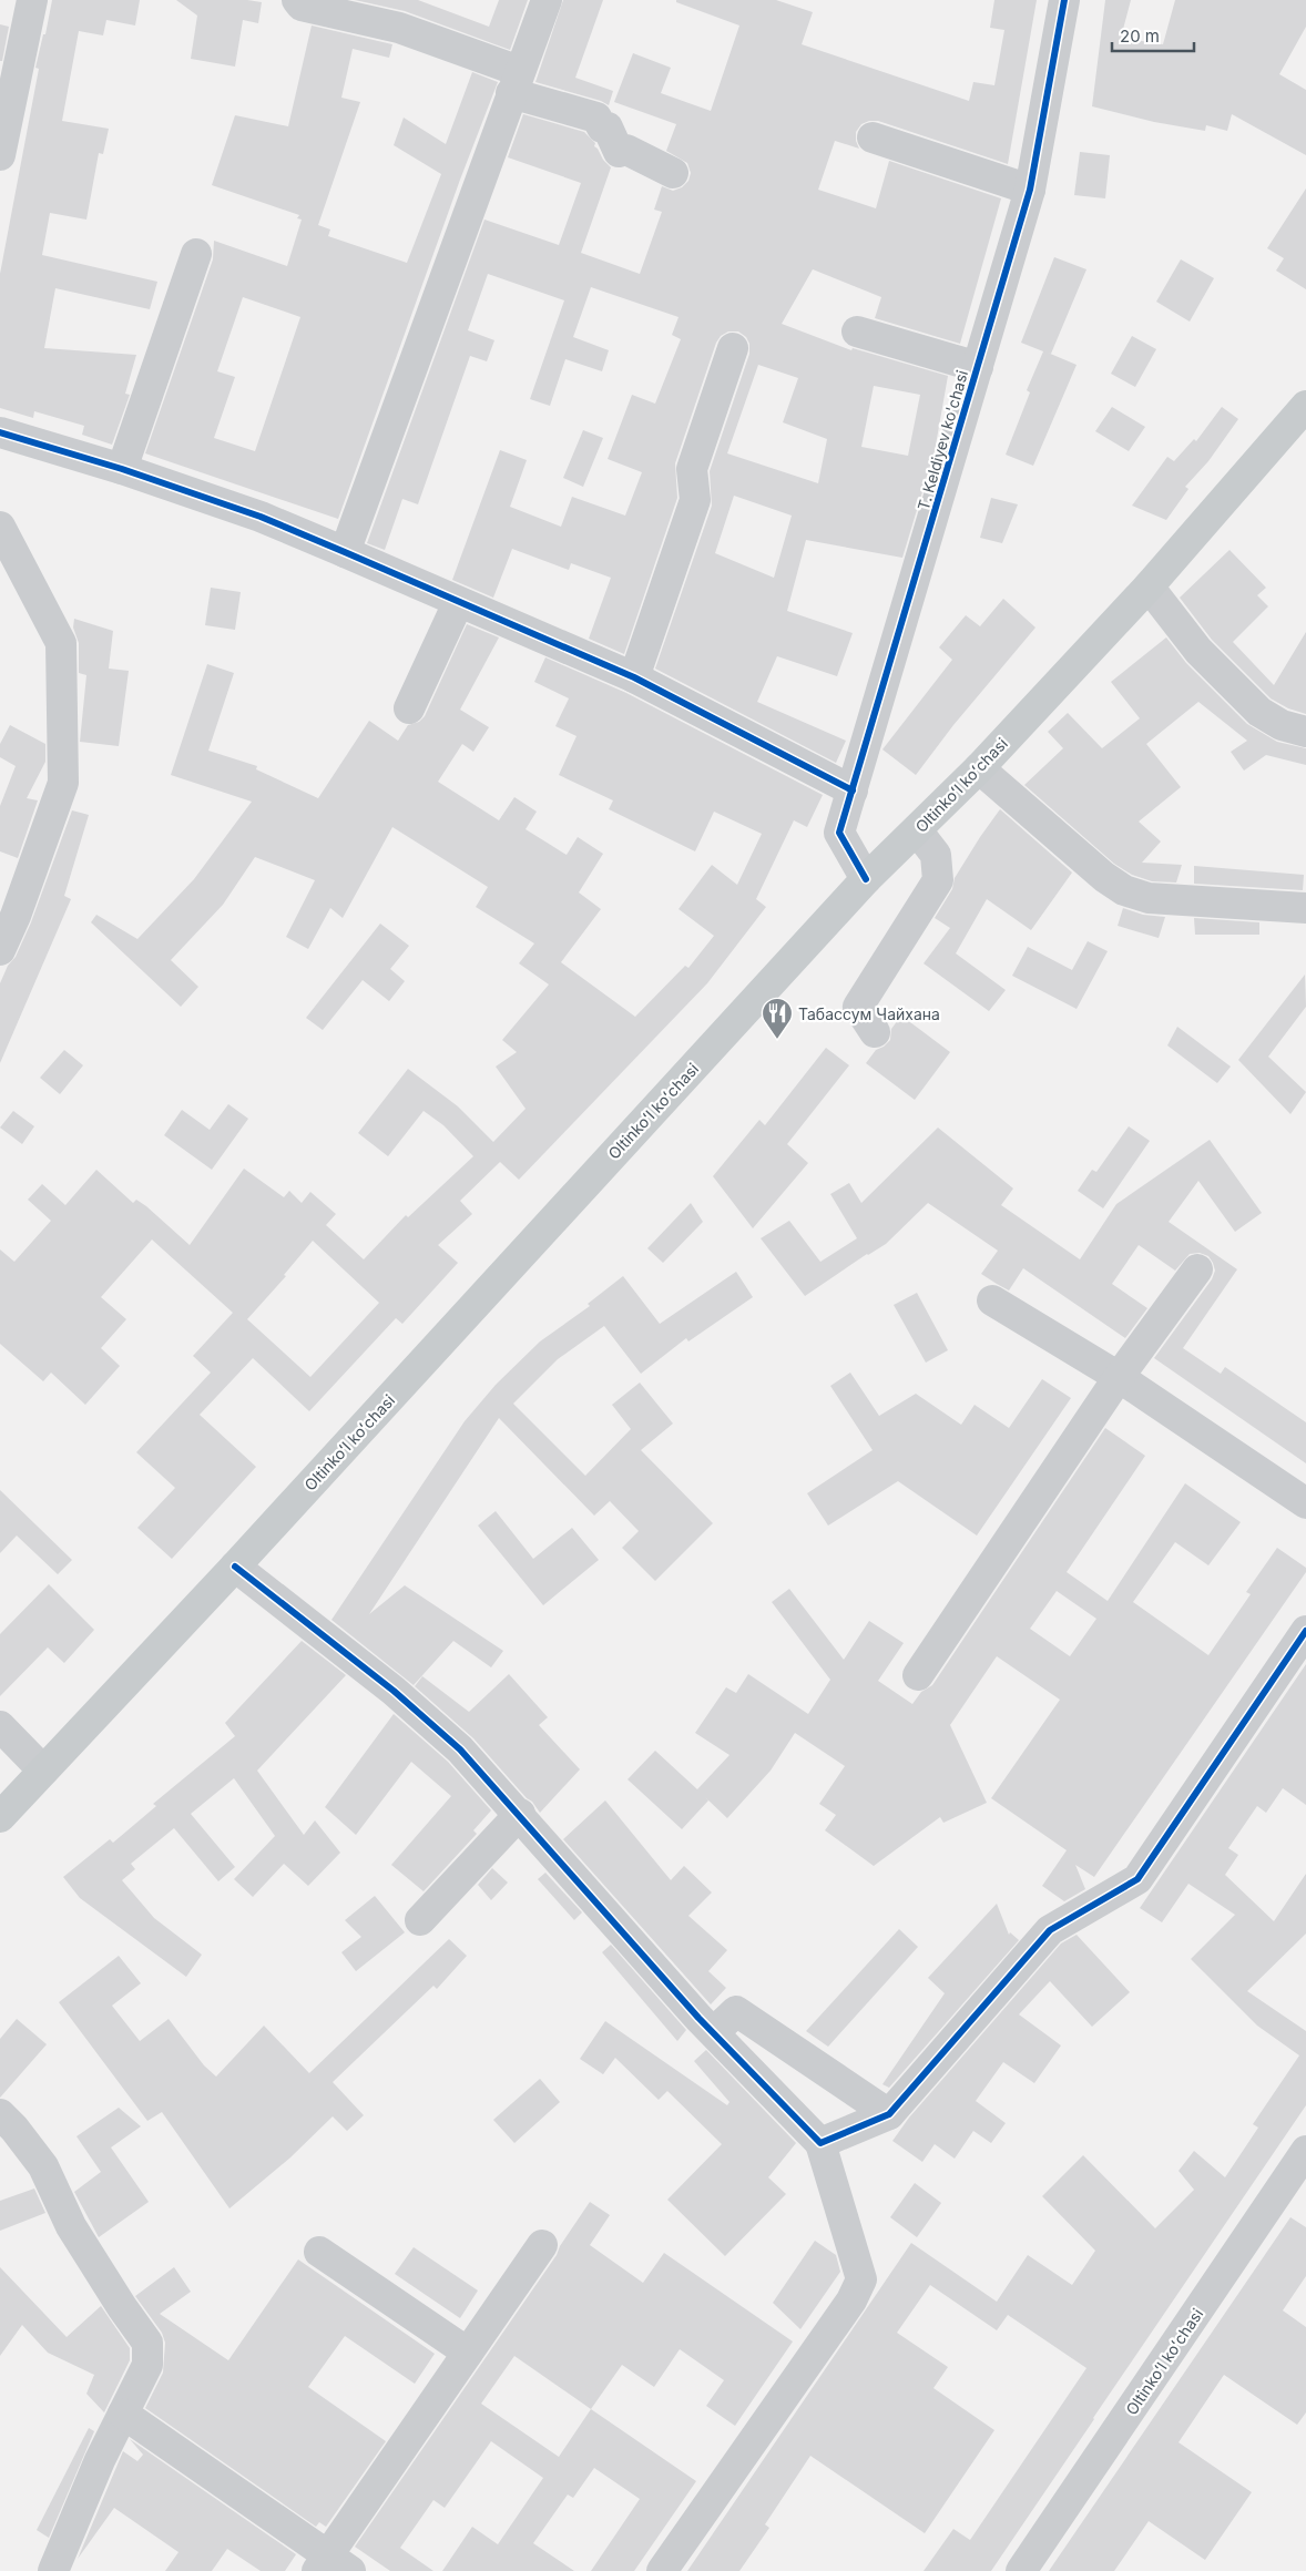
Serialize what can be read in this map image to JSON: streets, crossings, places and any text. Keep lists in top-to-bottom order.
{
  "streets": {
    "main road": ["Oltinkoʻl koʻchasi"],
    "street": ["T. Keldiyev ko'chasi"]
  },
  "crossings": [
    ["T. Keldiyev ko'chasi", "Oltinkoʻl koʻchasi"]
  ],
  "places": {
    "restaurant": ["Табассум Чайхана"]
  },
  "scale_bar": "20 m"
}
